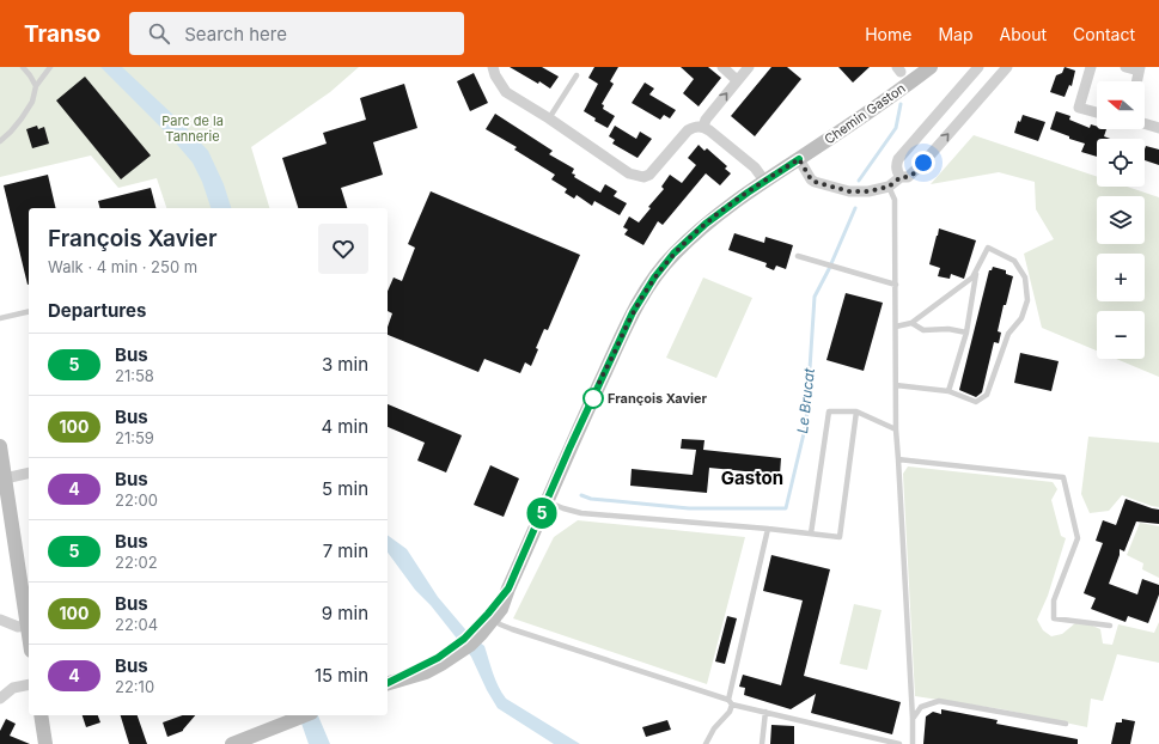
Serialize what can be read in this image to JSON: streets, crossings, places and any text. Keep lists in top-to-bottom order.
{
  "streets": {
    "street": ["Chemin Gaston"]
  },
  "districts": ["Gaston"],
  "water": ["Le Brucat"],
  "parks": ["Parc de la Tannerie"],
  "places": ["François Xavier"],
  "lines": ["bus line 5"],
  "north": "left",
  "page": {
    "header": "Transo",
    "search": "Search here",
    "nav": [
      "Home",
      "Map",
      "About",
      "Contact"
    ],
    "on_map": "5",
    "map_buttons": ["+", "−"],
    "heading": [
      ["François Xavier", "Walk · 4 min · 250 m"],
      "Departures"
    ],
    "list": [
      {
        "mark": "5",
        "name": "Bus",
        "note": "21:58",
        "value": "3 min"
      },
      {
        "mark": "100",
        "name": "Bus",
        "note": "21:59",
        "value": "4 min"
      },
      {
        "mark": "4",
        "name": "Bus",
        "note": "22:00",
        "value": "5 min"
      },
      {
        "mark": "5",
        "name": "Bus",
        "note": "22:02",
        "value": "7 min"
      },
      {
        "mark": "100",
        "name": "Bus",
        "note": "22:04",
        "value": "9 min"
      },
      {
        "mark": "4",
        "name": "Bus",
        "note": "22:10",
        "value": "15 min"
      }
    ]
  }
}
